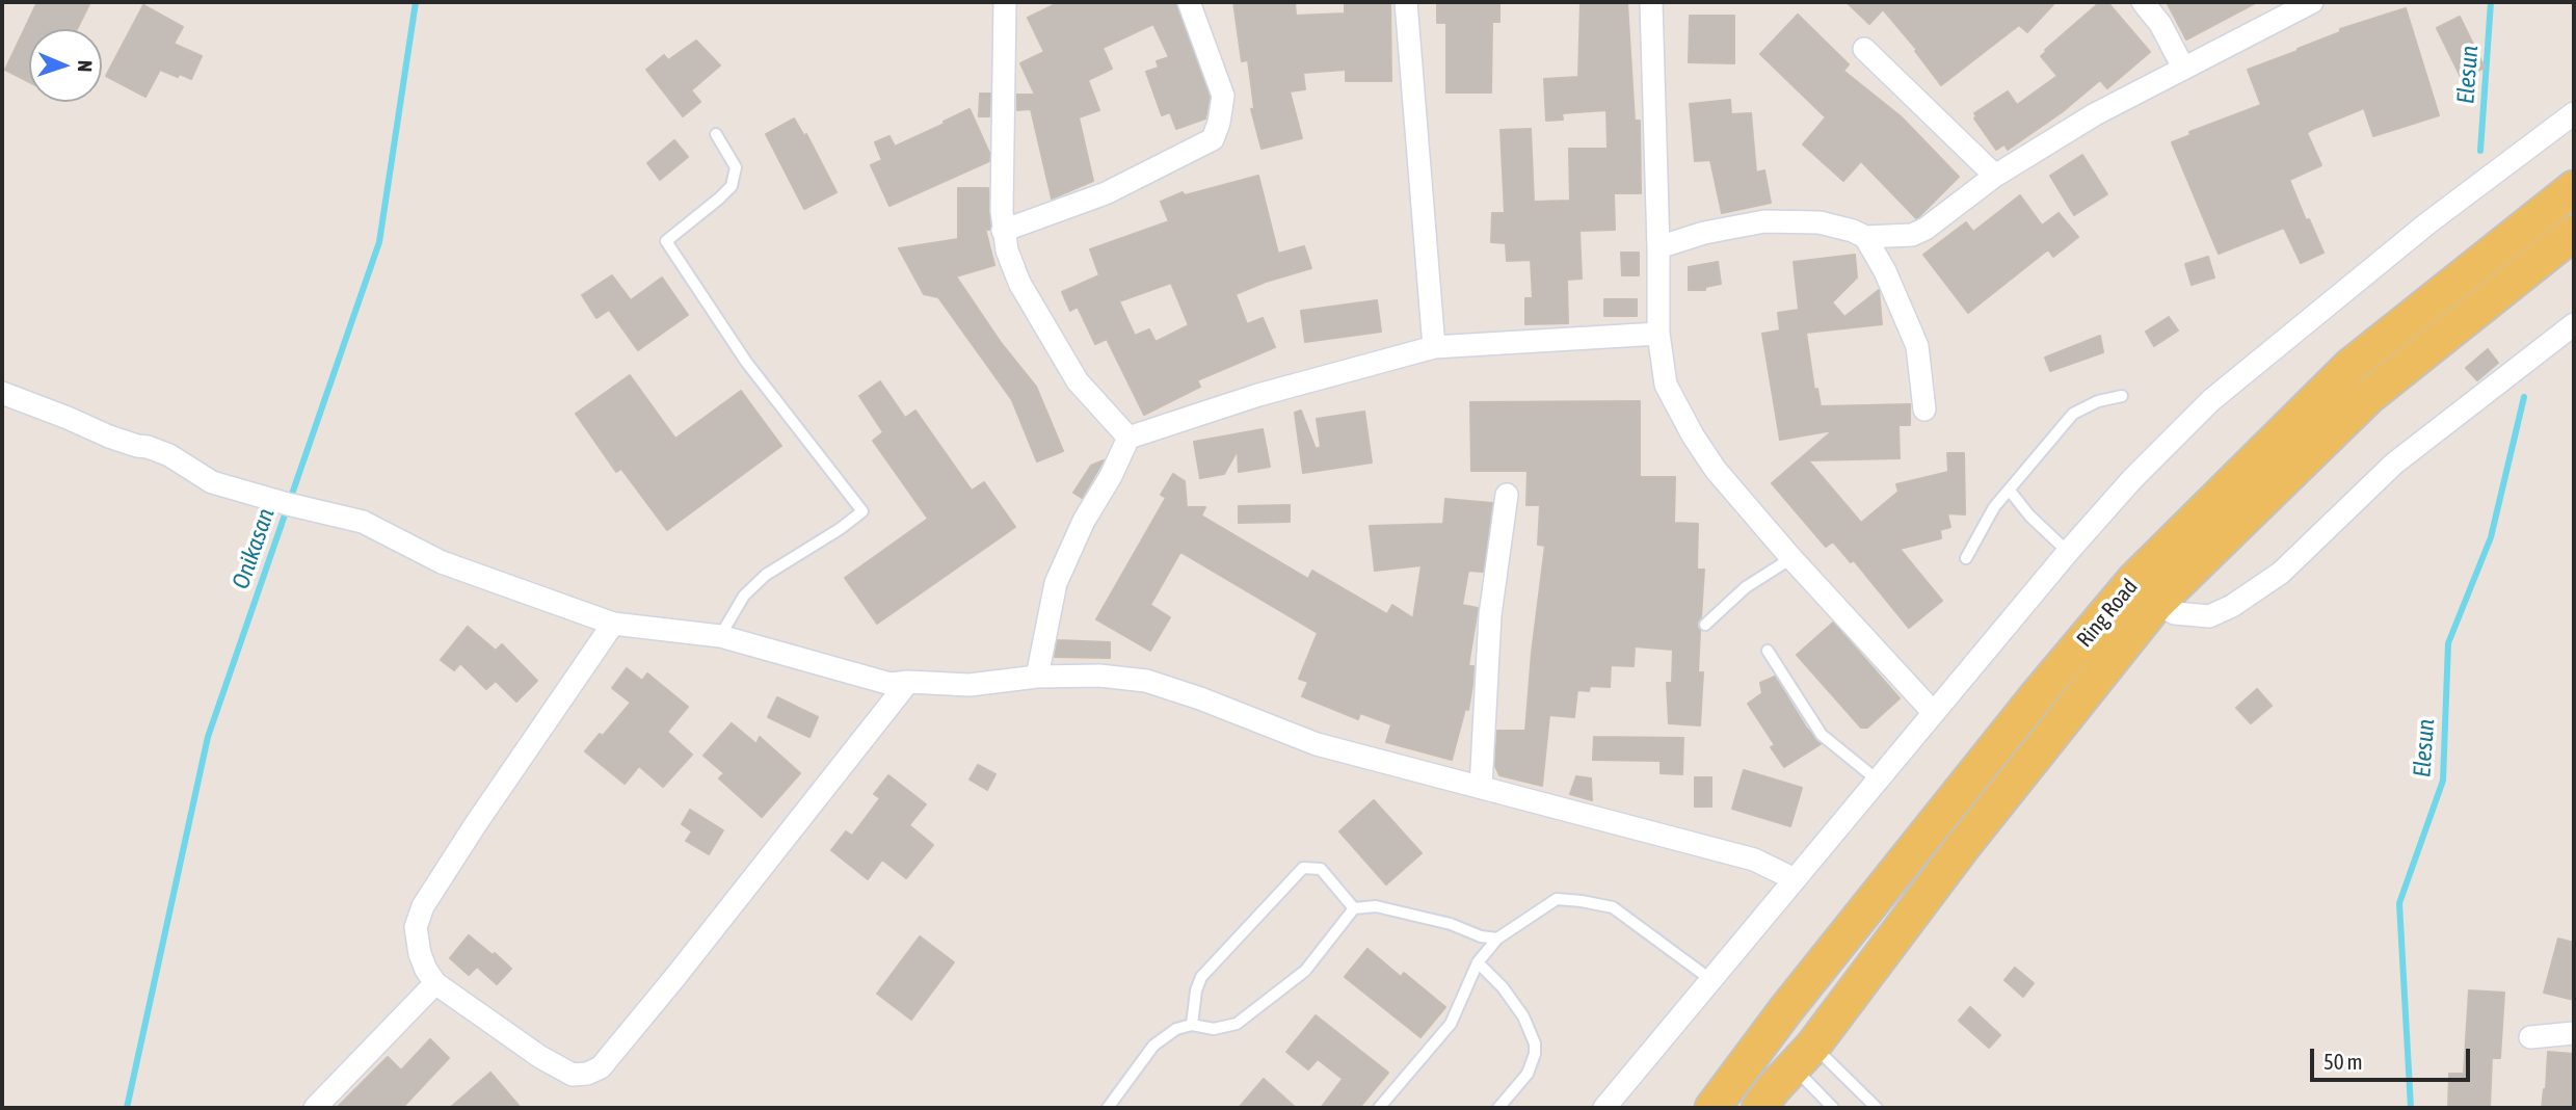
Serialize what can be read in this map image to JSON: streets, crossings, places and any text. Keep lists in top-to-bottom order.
{
  "streets": {
    "main road": ["Ring Road"]
  },
  "water": ["Elesun", "Onikasan"],
  "scale_bar": "50 m",
  "north": "right"
}
